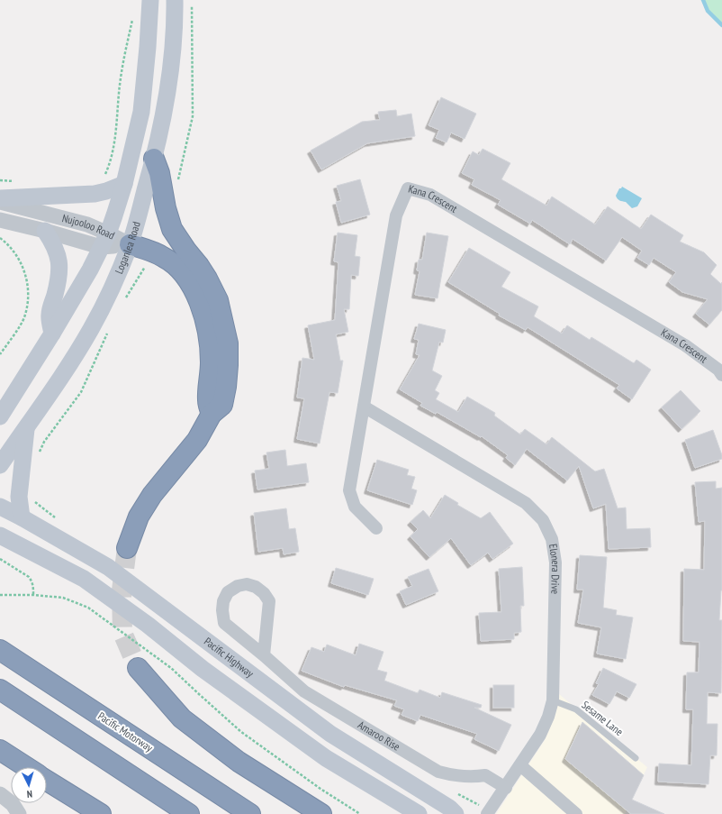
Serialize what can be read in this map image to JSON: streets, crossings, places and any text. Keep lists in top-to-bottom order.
{
  "streets": {
    "highway": ["Pacific Motorway"],
    "main road": ["Loganlea Road", "Pacific Highway"],
    "street": [
      "Kana Crescent",
      "Nujooloo Road",
      "Elonera Drive",
      "Amaroo Rise"
    ],
    "lane": ["Sesame Lane"]
  },
  "crossings": [
    ["Kana Crescent", "Elonera Drive"],
    ["Nujooloo Road", "Loganlea Road"],
    ["Elonera Drive", "Sesame Lane"],
    ["Elonera Drive", "Amaroo Rise"]
  ],
  "north": "bottom"
}
